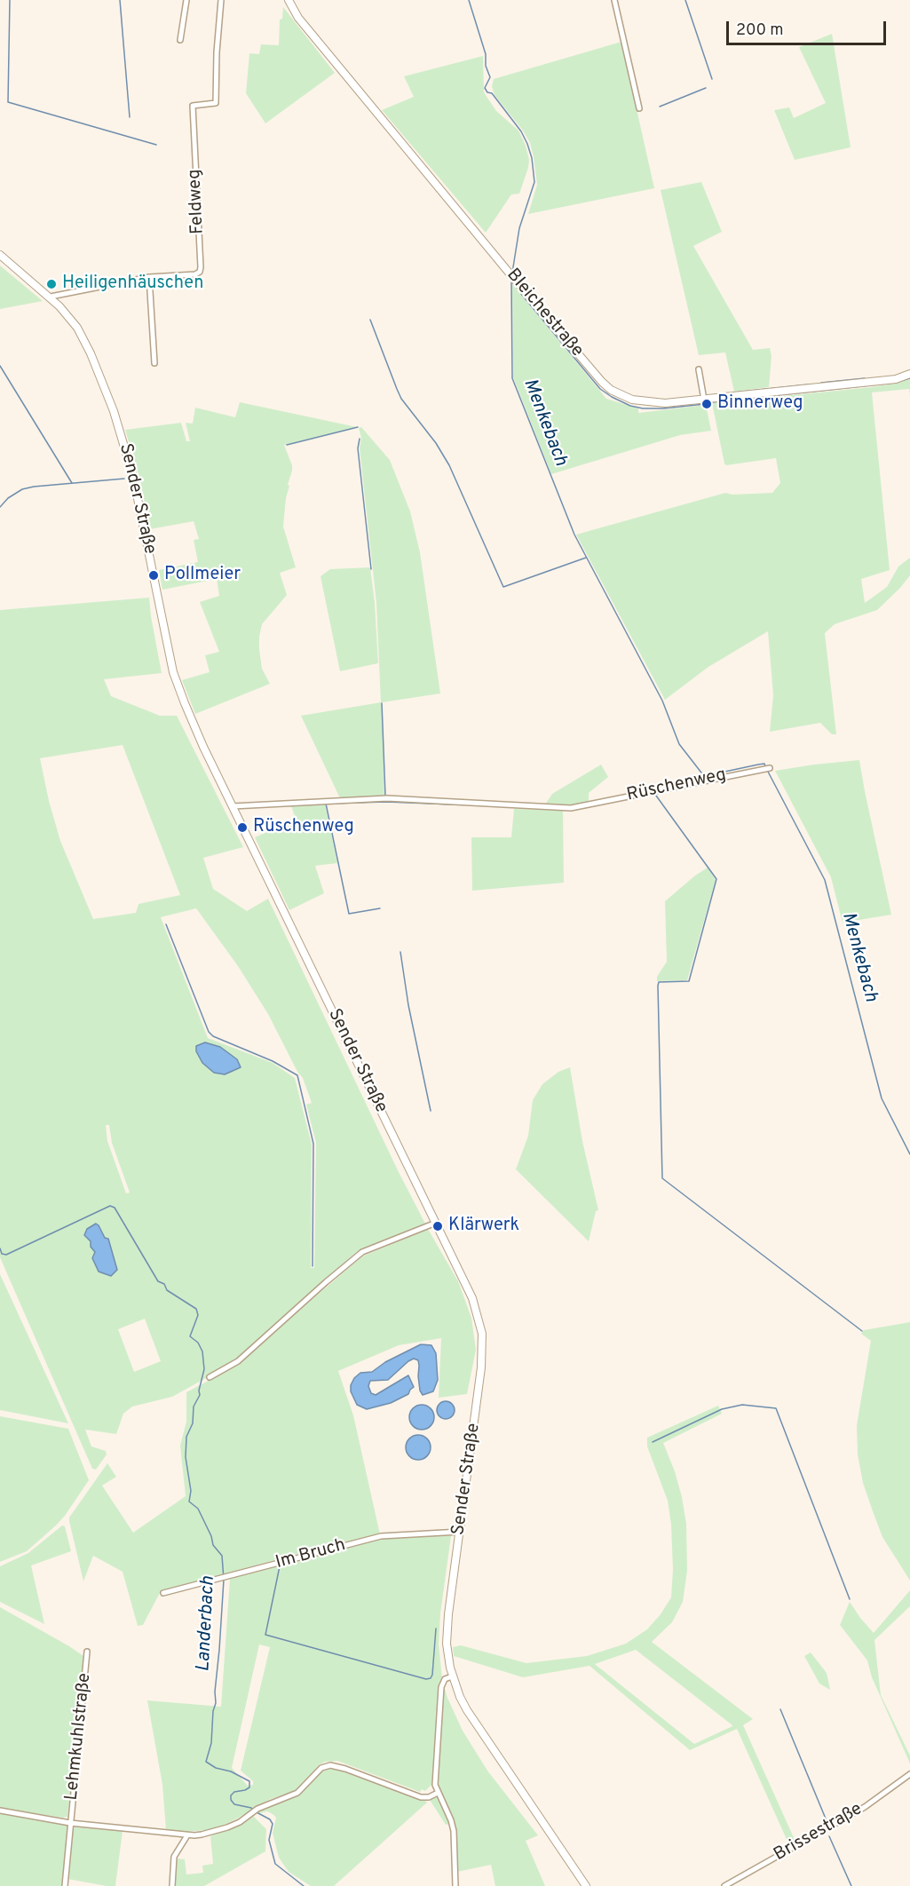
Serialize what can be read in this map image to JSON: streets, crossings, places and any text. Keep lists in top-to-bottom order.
{
  "streets": {
    "main road": ["Bleichestraße", "Sender Straße"],
    "street": [
      "Feldweg",
      "Rüschenweg",
      "Im Bruch",
      "Lehmkuhlstraße",
      "Brissestraße"
    ]
  },
  "crossings": [
    ["Feldweg", "Sender Straße"],
    ["Sender Straße", "Rüschenweg"],
    ["Sender Straße", "Im Bruch"]
  ],
  "water": ["Menkebach", "Landerbach"],
  "places": [
    "Heiligenhäuschen",
    "Binnerweg",
    "Pollmeier",
    "Rüschenweg",
    "Klärwerk"
  ],
  "scale_bar": "200 m"
}
